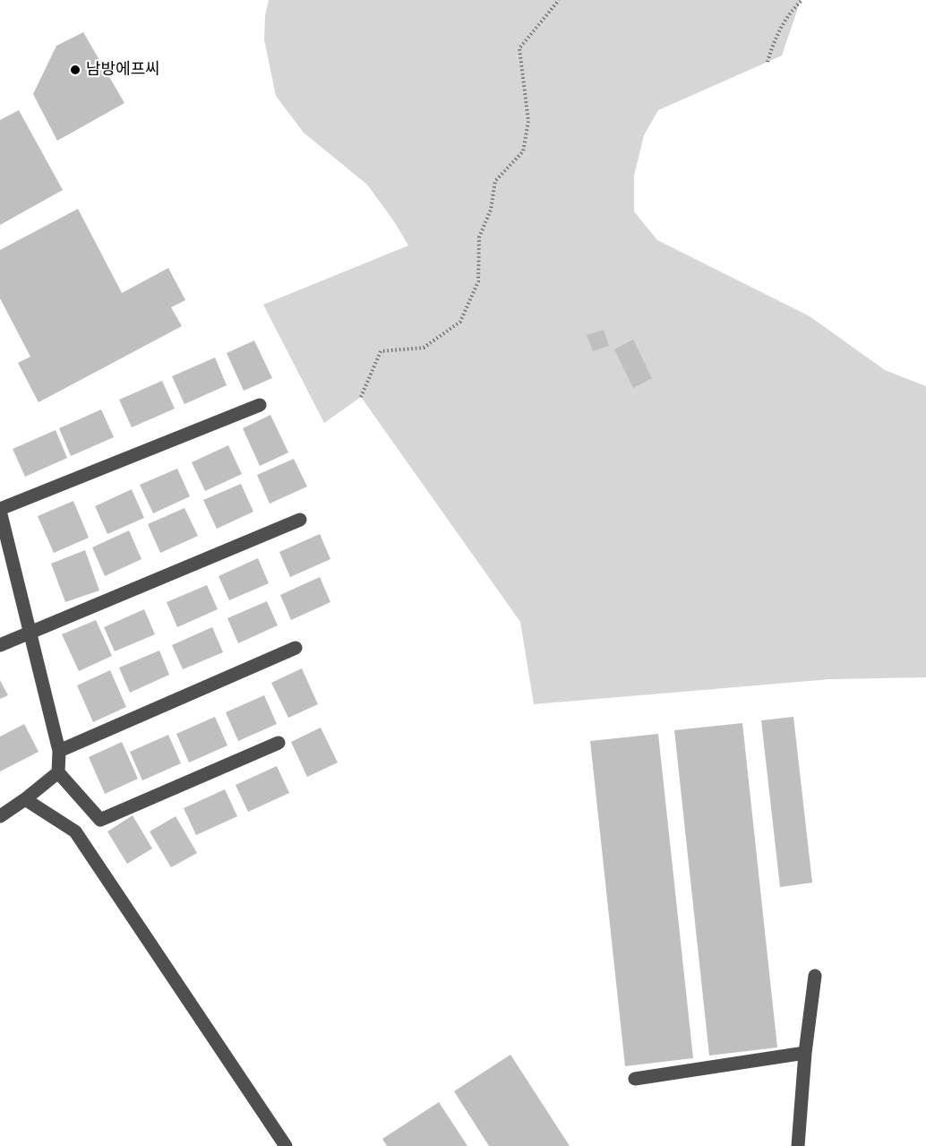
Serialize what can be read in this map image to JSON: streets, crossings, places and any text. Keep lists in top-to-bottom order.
{
  "places": ["남방에프씨"]
}
